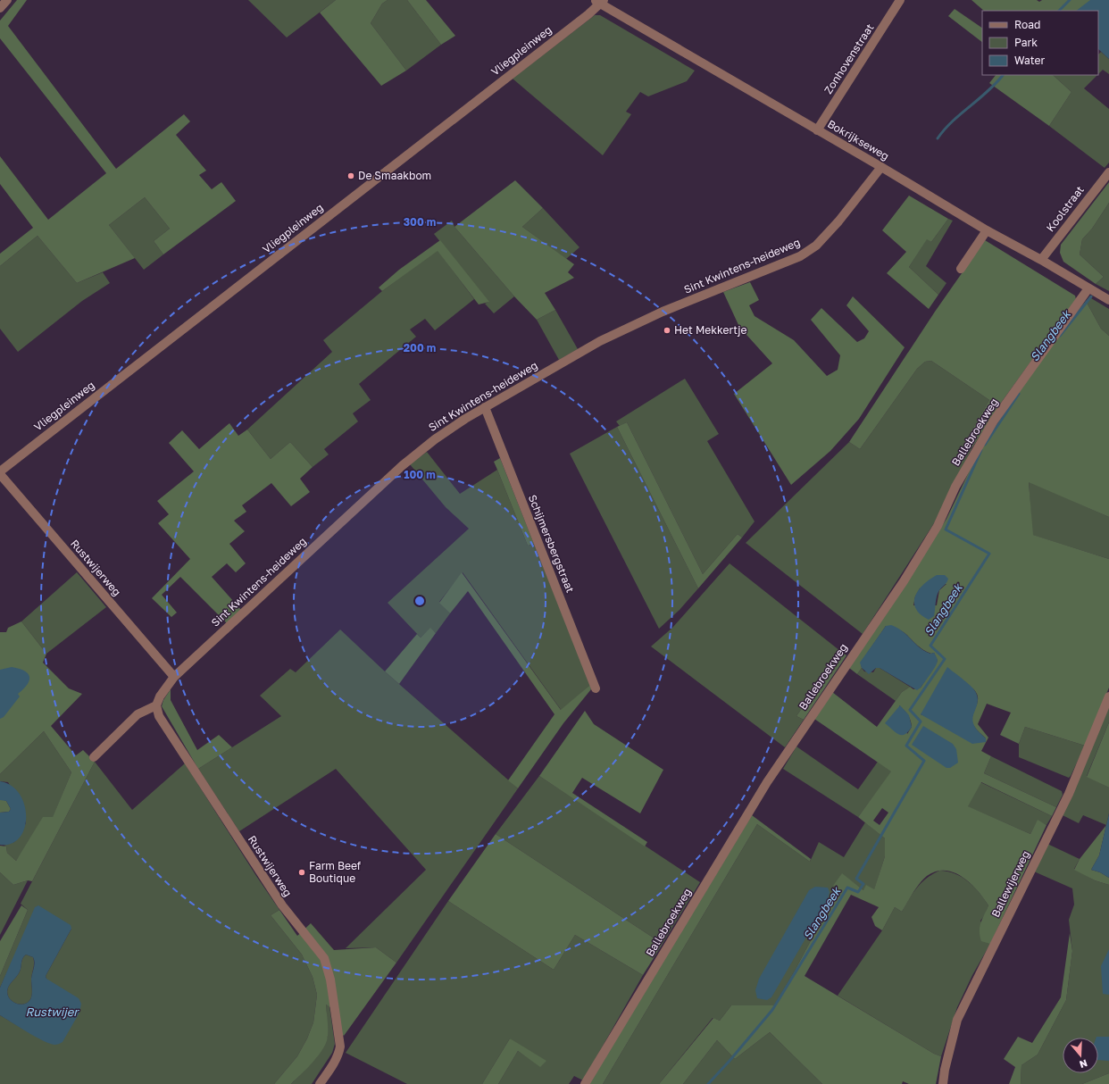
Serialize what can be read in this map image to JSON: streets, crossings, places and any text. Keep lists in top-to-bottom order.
{
  "streets": {
    "street": [
      "Vliegpleinweg",
      "Zonhovenstraat",
      "Bokrijkseweg",
      "Koolstraat",
      "Sint Kwintens-heideweg",
      "Ballebroekweg",
      "Schijmersbergstraat",
      "Rustwijerweg",
      "Ballewijerweg"
    ]
  },
  "crossings": [
    ["Vliegpleinweg", "Bokrijkseweg"],
    ["Vliegpleinweg", "Rustwijerweg"],
    ["Zonhovenstraat", "Bokrijkseweg"],
    ["Bokrijkseweg", "Koolstraat"],
    ["Bokrijkseweg", "Sint Kwintens-heideweg"],
    ["Bokrijkseweg", "Ballebroekweg"],
    ["Sint Kwintens-heideweg", "Schijmersbergstraat"],
    ["Sint Kwintens-heideweg", "Rustwijerweg"]
  ],
  "water": ["Slangbeek", "Rustwijer"],
  "places": ["De Smaakbom", "Het Mekkertje", "Farm Beef Boutique"],
  "legend": ["Road", "Park", "Water"],
  "north": "bottom",
  "rings": ["300 m", "200 m", "100 m"]
}
